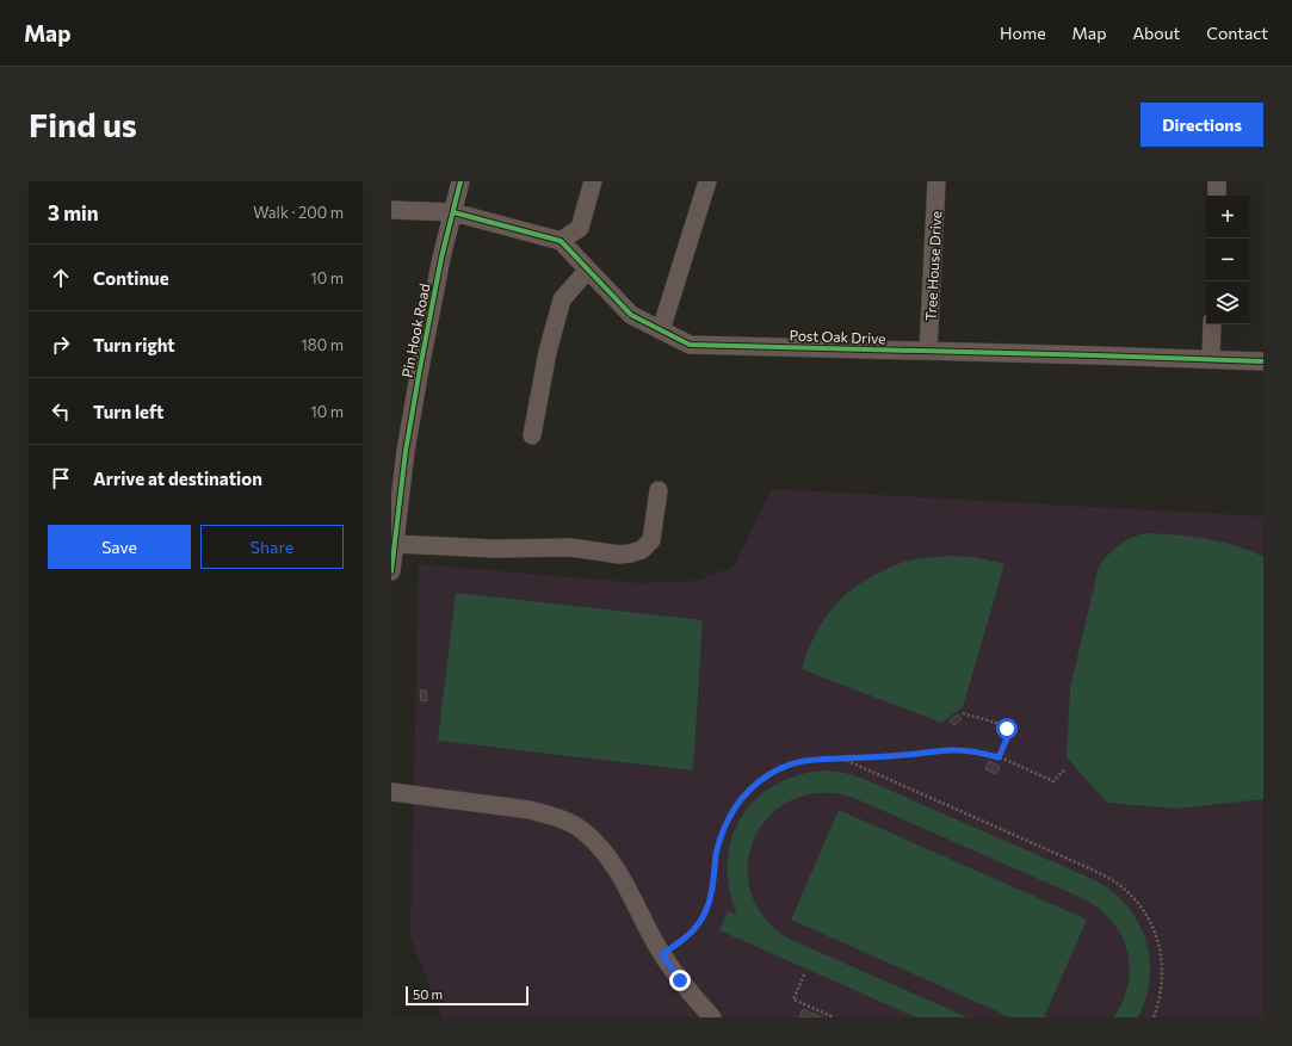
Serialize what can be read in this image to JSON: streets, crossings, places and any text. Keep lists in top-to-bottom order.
{
  "streets": {
    "street": ["Tree House Drive", "Pin Hook Road", "Post Oak Drive"]
  },
  "crossings": [
    ["Tree House Drive", "Post Oak Drive"]
  ],
  "scale_bar": "50 m",
  "page": {
    "header": "Map",
    "nav": [
      "Home",
      "Map",
      "About",
      "Contact"
    ],
    "buttons": [
      "Directions",
      ["Save", "Share"]
    ],
    "title": "Find us",
    "heading": ["3 min", "Walk · 200 m"],
    "map_buttons": ["+", "−"],
    "list": [
      ["Continue", "10 m"],
      ["Turn right", "180 m"],
      ["Turn left", "10 m"],
      "Arrive at destination"
    ],
    "scale": "50 m"
  }
}
